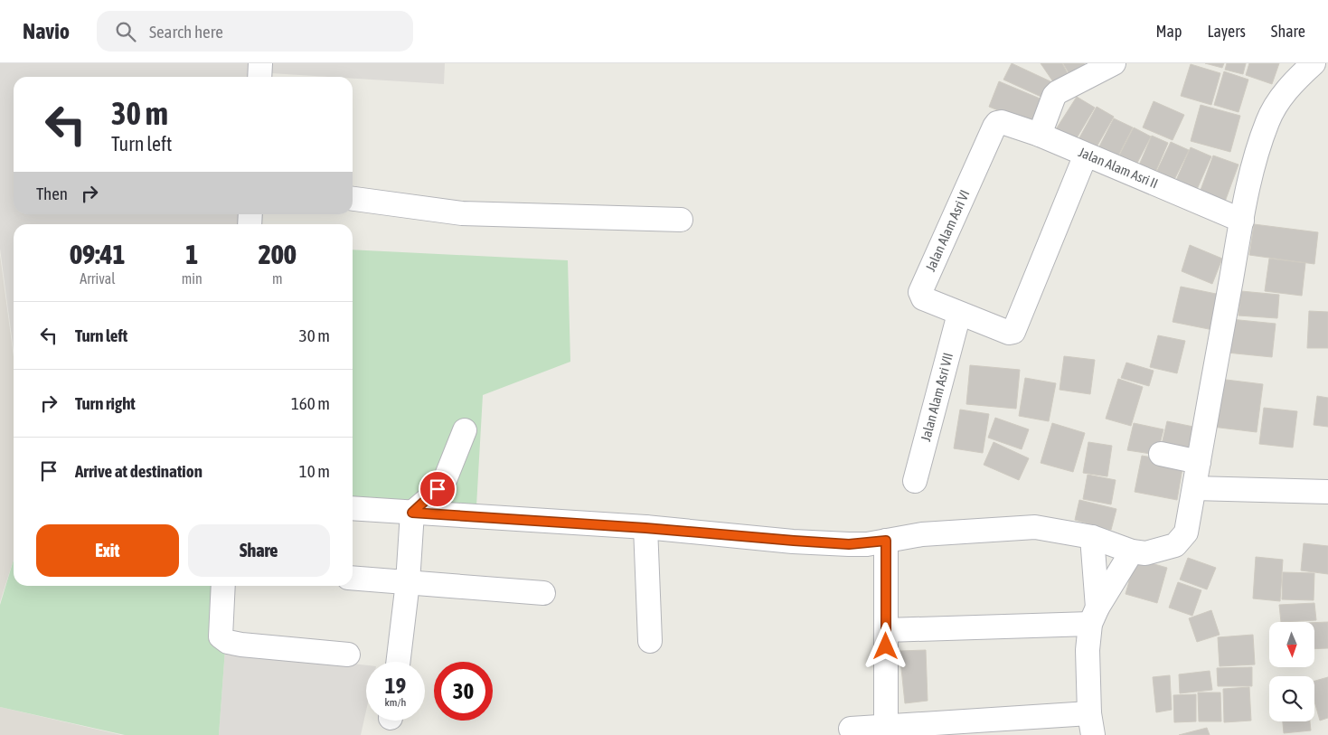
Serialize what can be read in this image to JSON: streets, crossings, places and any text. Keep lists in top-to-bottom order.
{
  "streets": {
    "street": ["Jalan Alam Asri II", "Jalan Alam Asri VI", "Jalan Alam Asri VII"]
  },
  "crossings": [
    ["Jalan Alam Asri II", "Jalan Alam Asri VI"],
    ["Jalan Alam Asri VI", "Jalan Alam Asri VII"]
  ],
  "north": "bottom",
  "page": {
    "header": "Navio",
    "search": "Search here",
    "nav": ["Map", "Layers", "Share"],
    "turn": ["30 m", "Turn left"],
    "then": "Then",
    "eta": [
      "09:41",
      "Arrival",
      "1",
      "min",
      "200",
      "m"
    ],
    "list": [
      {
        "name": "Turn left",
        "value": "30 m"
      },
      {
        "name": "Turn right",
        "value": "160 m"
      },
      {
        "name": "Arrive at destination",
        "value": "10 m"
      }
    ],
    "buttons": ["Exit", "Share"],
    "speed": "19 km/h",
    "limit": "30"
  }
}
